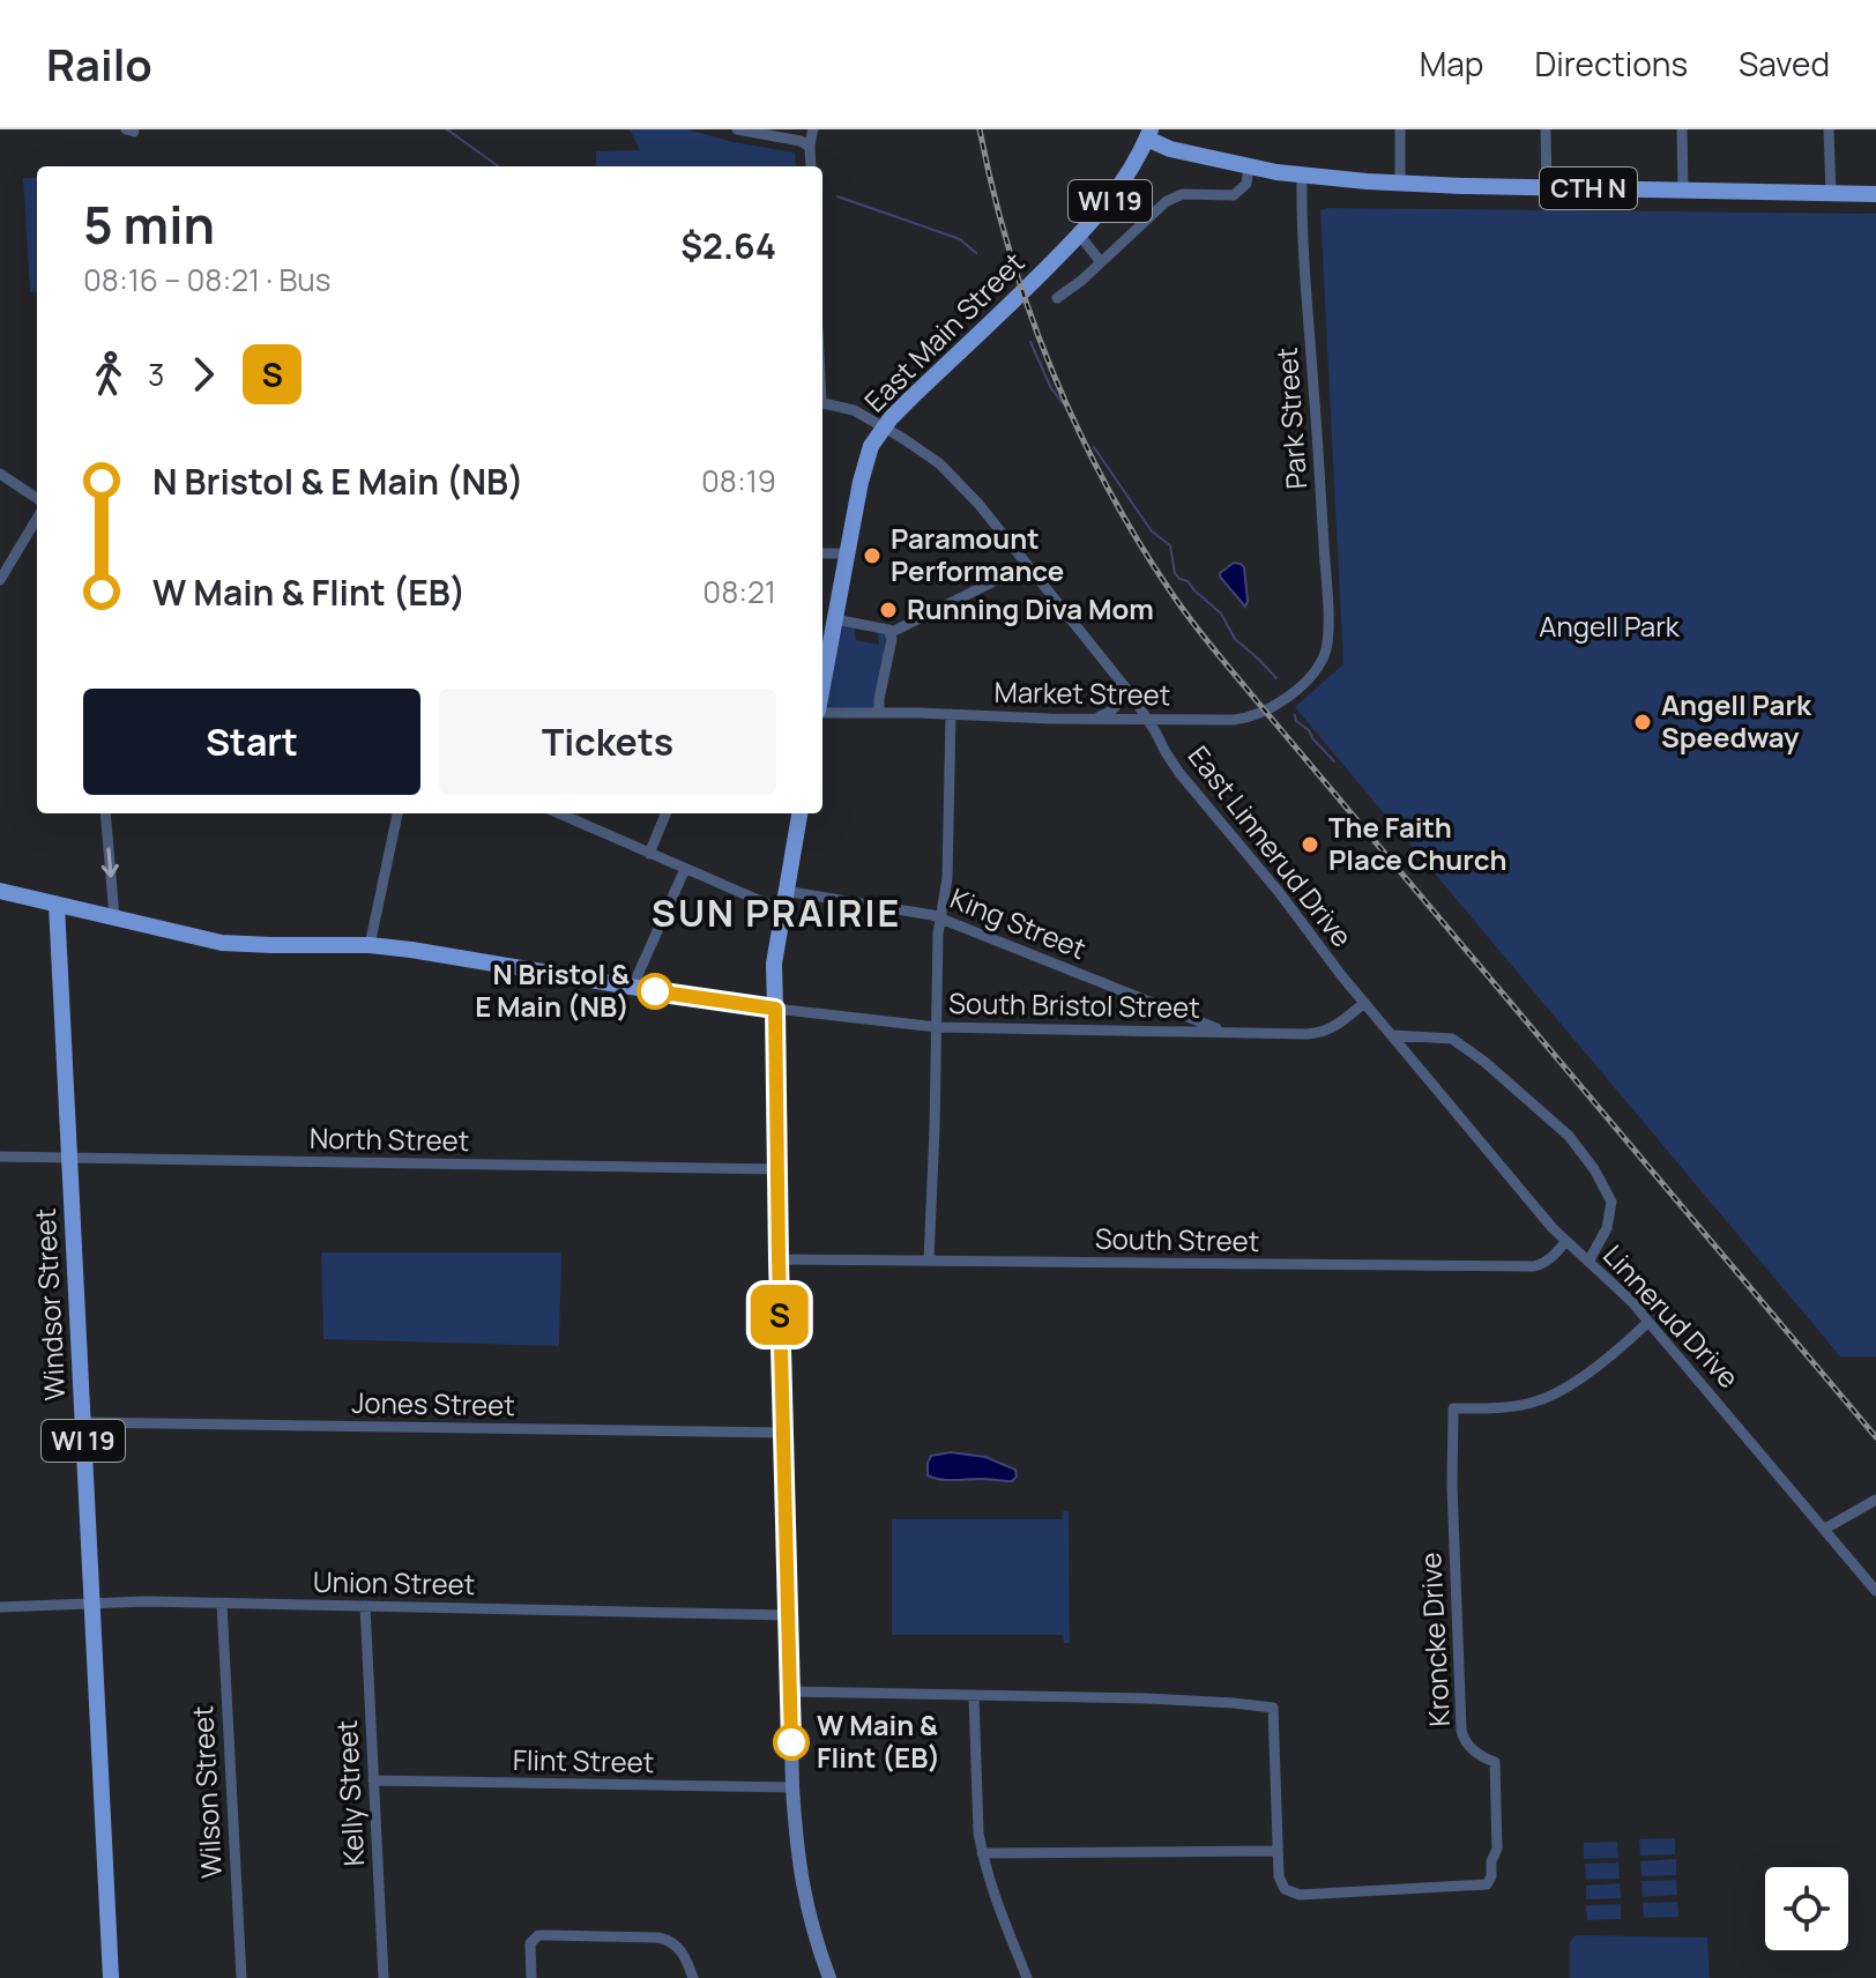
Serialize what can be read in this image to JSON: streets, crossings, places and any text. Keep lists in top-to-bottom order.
{
  "streets": {
    "main road": [
      "CTH N",
      "WI 19",
      "East Main Street",
      "Windsor Street"
    ],
    "street": [
      "Park Street",
      "Market Street",
      "East Linnerud Drive",
      "King Street",
      "South Bristol Street",
      "North Street",
      "South Street",
      "Linnerud Drive",
      "Jones Street",
      "Union Street",
      "Kroncke Drive",
      "Flint Street",
      "Wilson Street",
      "Kelly Street"
    ]
  },
  "crossings": [
    ["CTH N", "East Main Street"],
    ["CTH N", "Park Street"],
    ["East Main Street", "East Linnerud Drive"],
    ["Park Street", "Market Street"],
    ["Market Street", "East Linnerud Drive"],
    ["East Linnerud Drive", "South Bristol Street"],
    ["East Linnerud Drive", "Linnerud Drive"],
    ["King Street", "South Bristol Street"],
    ["North Street", "Windsor Street"],
    ["South Street", "Linnerud Drive"],
    ["Windsor Street", "Jones Street"],
    ["Windsor Street", "Union Street"],
    ["Linnerud Drive", "Kroncke Drive"],
    ["Union Street", "Wilson Street"],
    ["Union Street", "Kelly Street"],
    ["Flint Street", "Kelly Street"]
  ],
  "districts": ["SUN PRAIRIE"],
  "parks": ["Angell Park"],
  "places": [
    "Paramount Performance",
    "Running Diva Mom",
    "Angell Park Speedway",
    "The Faith Place Church",
    "N Bristol & E Main (NB)",
    "W Main & Flint (EB)"
  ],
  "lines": ["bus line S"],
  "page": {
    "header": "Railo",
    "nav": ["Map", "Directions", "Saved"],
    "on_map": "S",
    "heading": ["5 min", "08:16 – 08:21 · Bus", "$2.64"],
    "legs": ["3", "S"],
    "list": [
      {
        "name": "N Bristol & E Main (NB)",
        "value": "08:19"
      },
      {
        "name": "W Main & Flint (EB)",
        "value": "08:21"
      }
    ],
    "buttons": ["Start", "Tickets"]
  }
}
